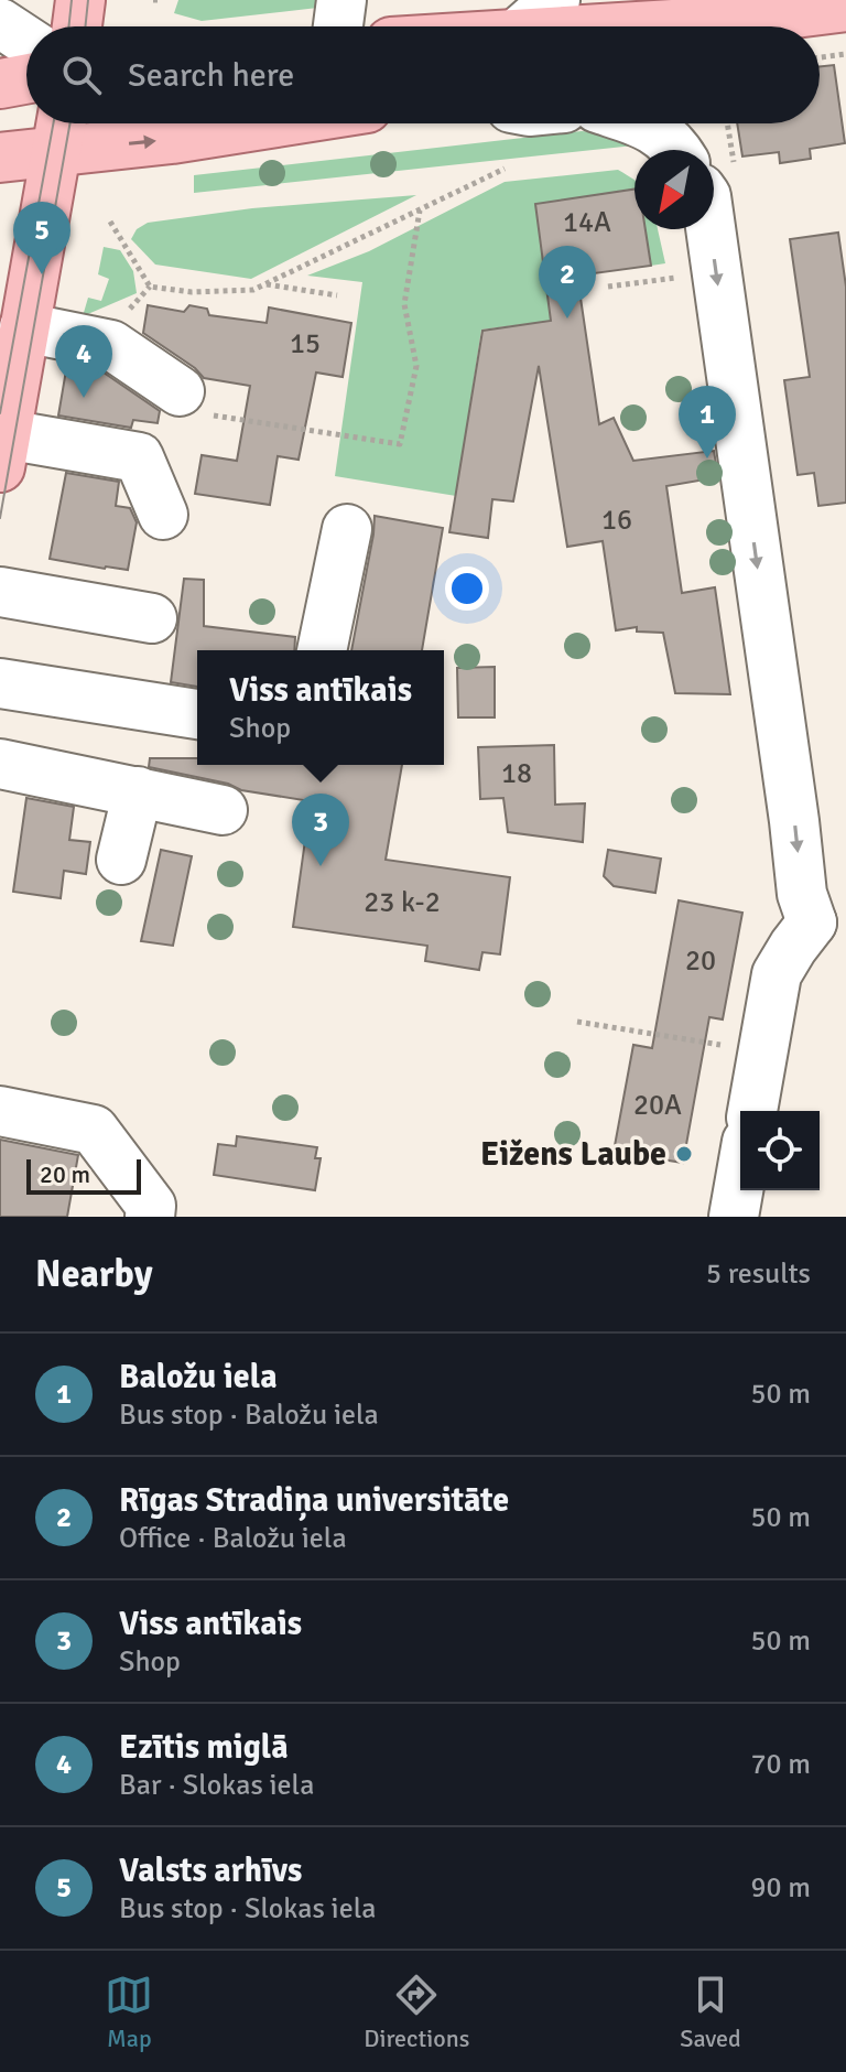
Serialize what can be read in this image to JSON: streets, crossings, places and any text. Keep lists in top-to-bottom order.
{
  "places": ["Eižens Laube"],
  "house_numbers": [
    "14A",
    "15",
    "16",
    "18",
    "23 k-2",
    "20",
    "20A"
  ],
  "scale_bar": "20 m",
  "north": "bottom left",
  "page": {
    "search": "Search here",
    "pins": [
      "5",
      "2",
      "4",
      "1",
      "3"
    ],
    "popup": ["Viss antīkais", "Shop"],
    "scale": "20 m",
    "heading": ["Nearby", "5 results"],
    "list": [
      {
        "mark": "1",
        "name": "Baložu iela",
        "note": "Bus stop · Baložu iela",
        "value": "50 m"
      },
      {
        "mark": "2",
        "name": "Rīgas Stradiņa universitāte",
        "note": "Office · Baložu iela",
        "value": "50 m"
      },
      {
        "mark": "3",
        "name": "Viss antīkais",
        "note": "Shop",
        "value": "50 m"
      },
      {
        "mark": "4",
        "name": "Ezītis miglā",
        "note": "Bar · Slokas iela",
        "value": "70 m"
      },
      {
        "mark": "5",
        "name": "Valsts arhīvs",
        "note": "Bus stop · Slokas iela",
        "value": "90 m"
      }
    ],
    "nav": ["Map", "Directions", "Saved"]
  }
}
